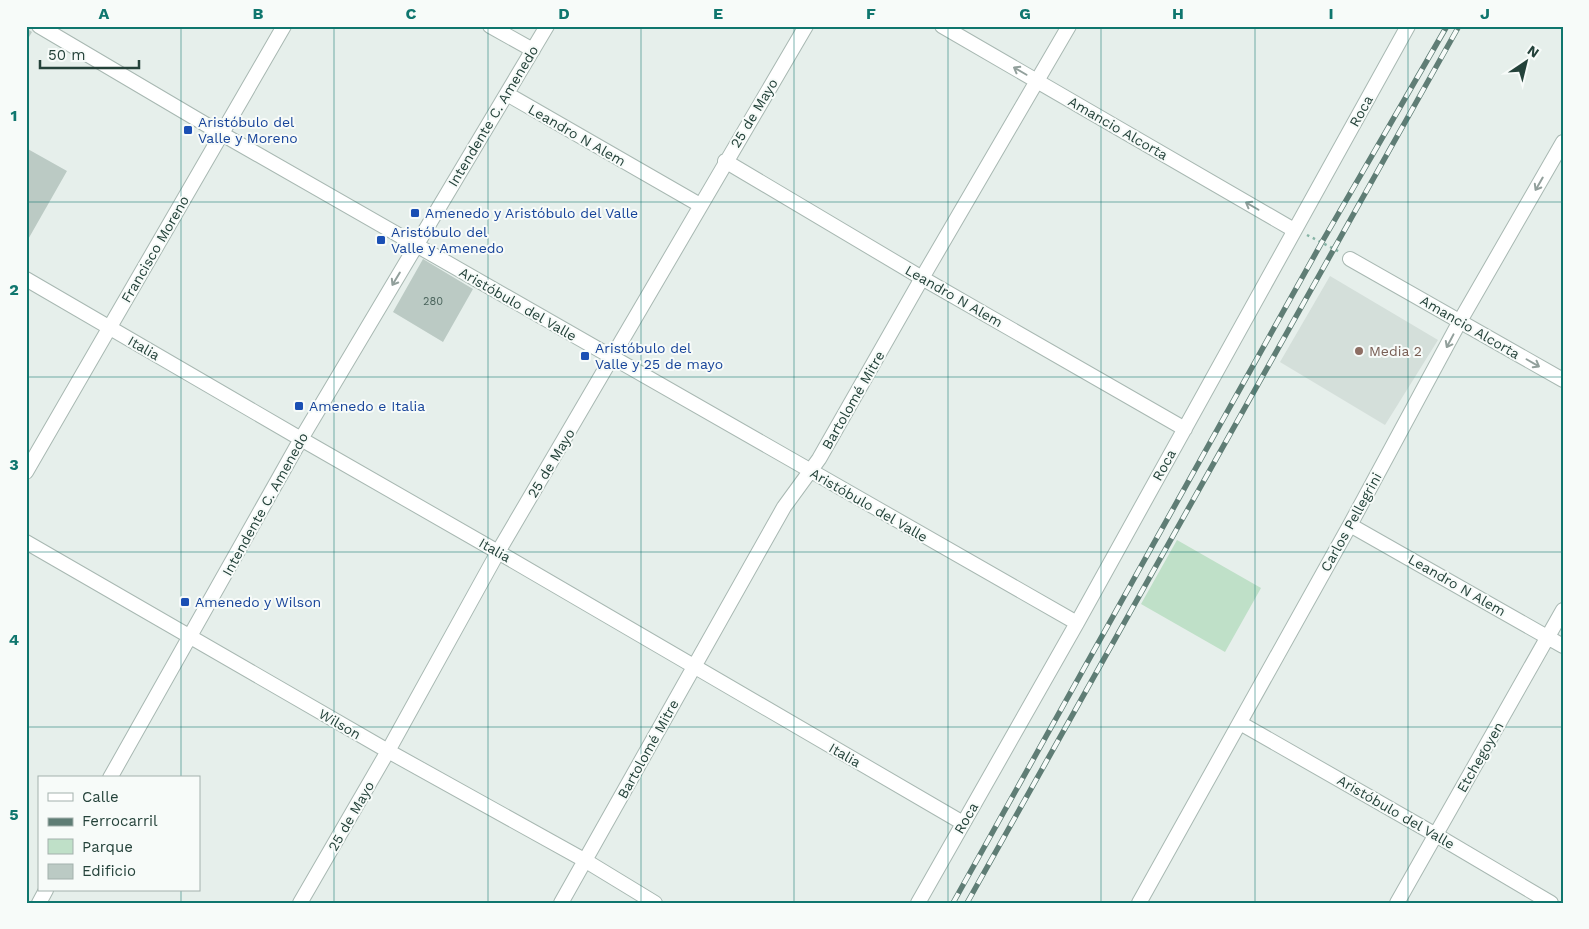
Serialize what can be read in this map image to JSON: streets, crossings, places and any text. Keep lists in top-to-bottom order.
{
  "streets": {
    "street": [
      "Roca",
      "25 de Mayo",
      "Intendente C. Amenedo",
      "Amancio Alcorta",
      "Leandro N Alem",
      "Francisco Moreno",
      "Aristóbulo del Valle",
      "Italia",
      "Bartolomé Mitre",
      "Carlos Pellegrini",
      "Wilson",
      "Etchegoyen"
    ]
  },
  "crossings": [
    ["Roca", "Amancio Alcorta"],
    ["Roca", "Leandro N Alem"],
    ["Roca", "Aristóbulo del Valle"],
    ["Roca", "Italia"],
    ["25 de Mayo", "Leandro N Alem"],
    ["25 de Mayo", "Aristóbulo del Valle"],
    ["25 de Mayo", "Italia"],
    ["25 de Mayo", "Wilson"],
    ["Intendente C. Amenedo", "Leandro N Alem"],
    ["Intendente C. Amenedo", "Aristóbulo del Valle"],
    ["Intendente C. Amenedo", "Italia"],
    ["Intendente C. Amenedo", "Wilson"],
    ["Amancio Alcorta", "Bartolomé Mitre"],
    ["Amancio Alcorta", "Carlos Pellegrini"],
    ["Leandro N Alem", "Bartolomé Mitre"],
    ["Leandro N Alem", "Carlos Pellegrini"],
    ["Leandro N Alem", "Etchegoyen"],
    ["Francisco Moreno", "Aristóbulo del Valle"],
    ["Francisco Moreno", "Italia"],
    ["Aristóbulo del Valle", "Bartolomé Mitre"],
    ["Aristóbulo del Valle", "Carlos Pellegrini"],
    ["Aristóbulo del Valle", "Etchegoyen"],
    ["Italia", "Bartolomé Mitre"],
    ["Bartolomé Mitre", "Wilson"]
  ],
  "one_way": ["Carlos Pellegrini"],
  "places": {
    "transit": [
      "Aristóbulo del Valle y Moreno",
      "Amenedo y Aristóbulo del Valle",
      "Aristóbulo del Valle y Amenedo",
      "Aristóbulo del Valle y 25 de mayo",
      "Amenedo e Italia",
      "Amenedo y Wilson"
    ],
    "other": ["Media 2"]
  },
  "house_numbers": ["280"],
  "legend": [
    "Calle",
    "Ferrocarril",
    "Parque",
    "Edificio"
  ],
  "scale_bar": "50 m",
  "north": "top right",
  "grid": {
    "columns": [
      "A",
      "B",
      "C",
      "D",
      "E",
      "F",
      "G",
      "H",
      "I",
      "J"
    ],
    "rows": [
      "1",
      "2",
      "3",
      "4",
      "5"
    ]
  }
}
